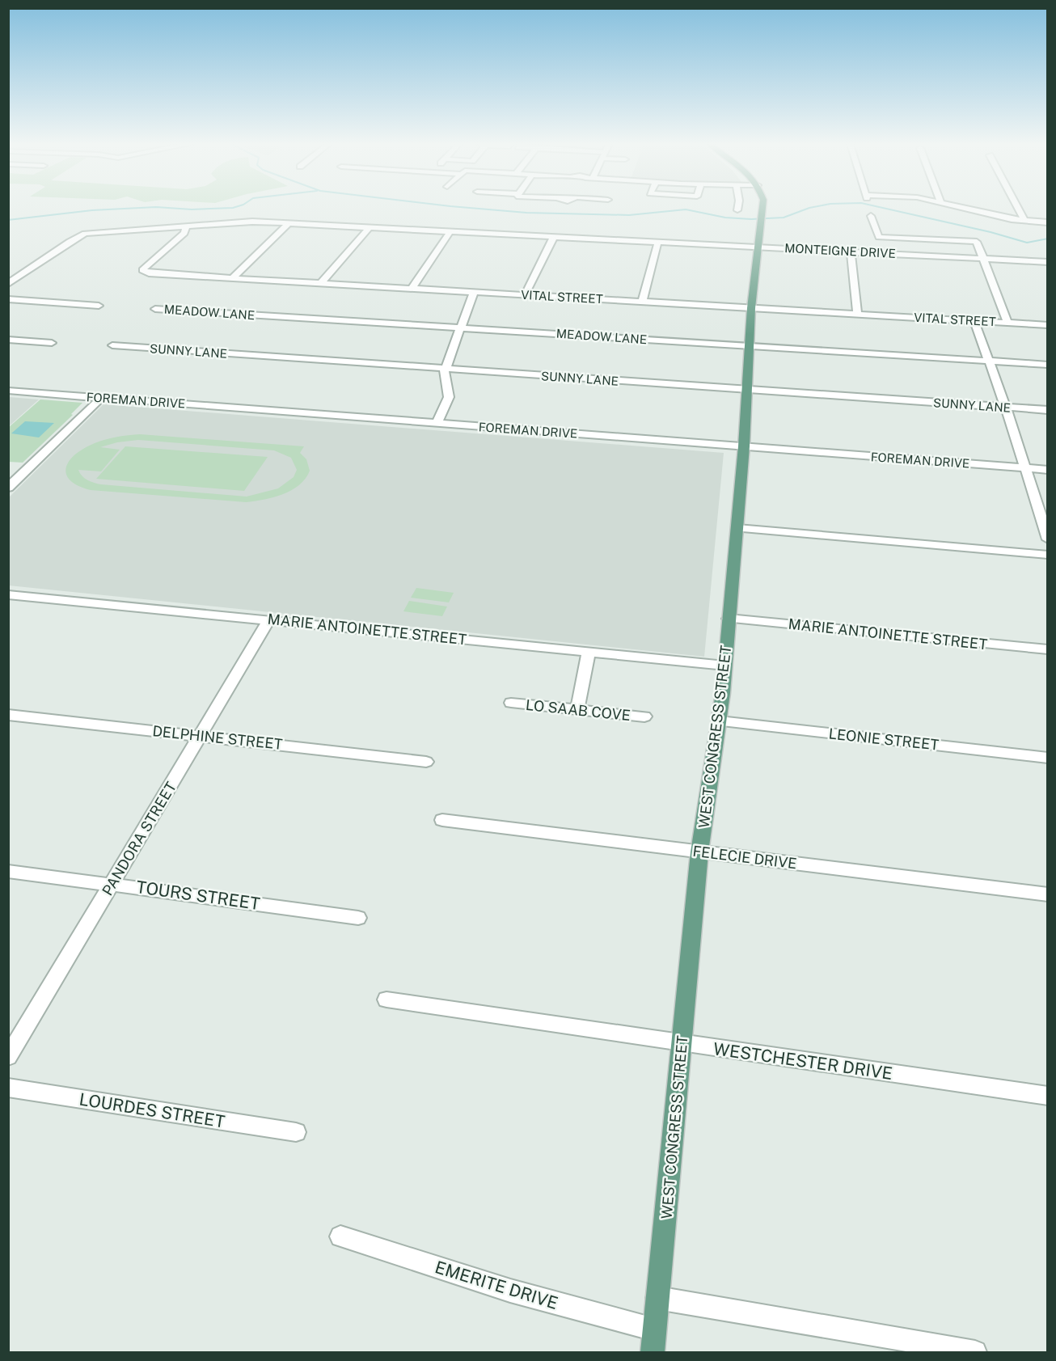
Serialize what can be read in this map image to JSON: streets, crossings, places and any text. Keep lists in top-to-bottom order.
{
  "streets": {
    "main road": ["WEST CONGRESS STREET"],
    "street": [
      "MONTEIGNE DRIVE",
      "VITAL STREET",
      "MEADOW LANE",
      "SUNNY LANE",
      "FOREMAN DRIVE",
      "MARIE ANTOINETTE STREET",
      "LO SAAB COVE",
      "DELPHINE STREET",
      "LEONIE STREET",
      "PANDORA STREET",
      "FELECIE DRIVE",
      "TOURS STREET",
      "WESTCHESTER DRIVE",
      "LOURDES STREET",
      "EMERITE DRIVE"
    ]
  },
  "crossings": [
    ["MONTEIGNE DRIVE", "VITAL STREET"],
    ["MONTEIGNE DRIVE", "WEST CONGRESS STREET"],
    ["VITAL STREET", "WEST CONGRESS STREET"],
    ["MEADOW LANE", "WEST CONGRESS STREET"],
    ["SUNNY LANE", "WEST CONGRESS STREET"],
    ["FOREMAN DRIVE", "WEST CONGRESS STREET"],
    ["MARIE ANTOINETTE STREET", "WEST CONGRESS STREET"],
    ["MARIE ANTOINETTE STREET", "PANDORA STREET"],
    ["WEST CONGRESS STREET", "LEONIE STREET"],
    ["WEST CONGRESS STREET", "FELECIE DRIVE"],
    ["WEST CONGRESS STREET", "WESTCHESTER DRIVE"],
    ["WEST CONGRESS STREET", "EMERITE DRIVE"],
    ["DELPHINE STREET", "PANDORA STREET"],
    ["PANDORA STREET", "TOURS STREET"]
  ]
}
